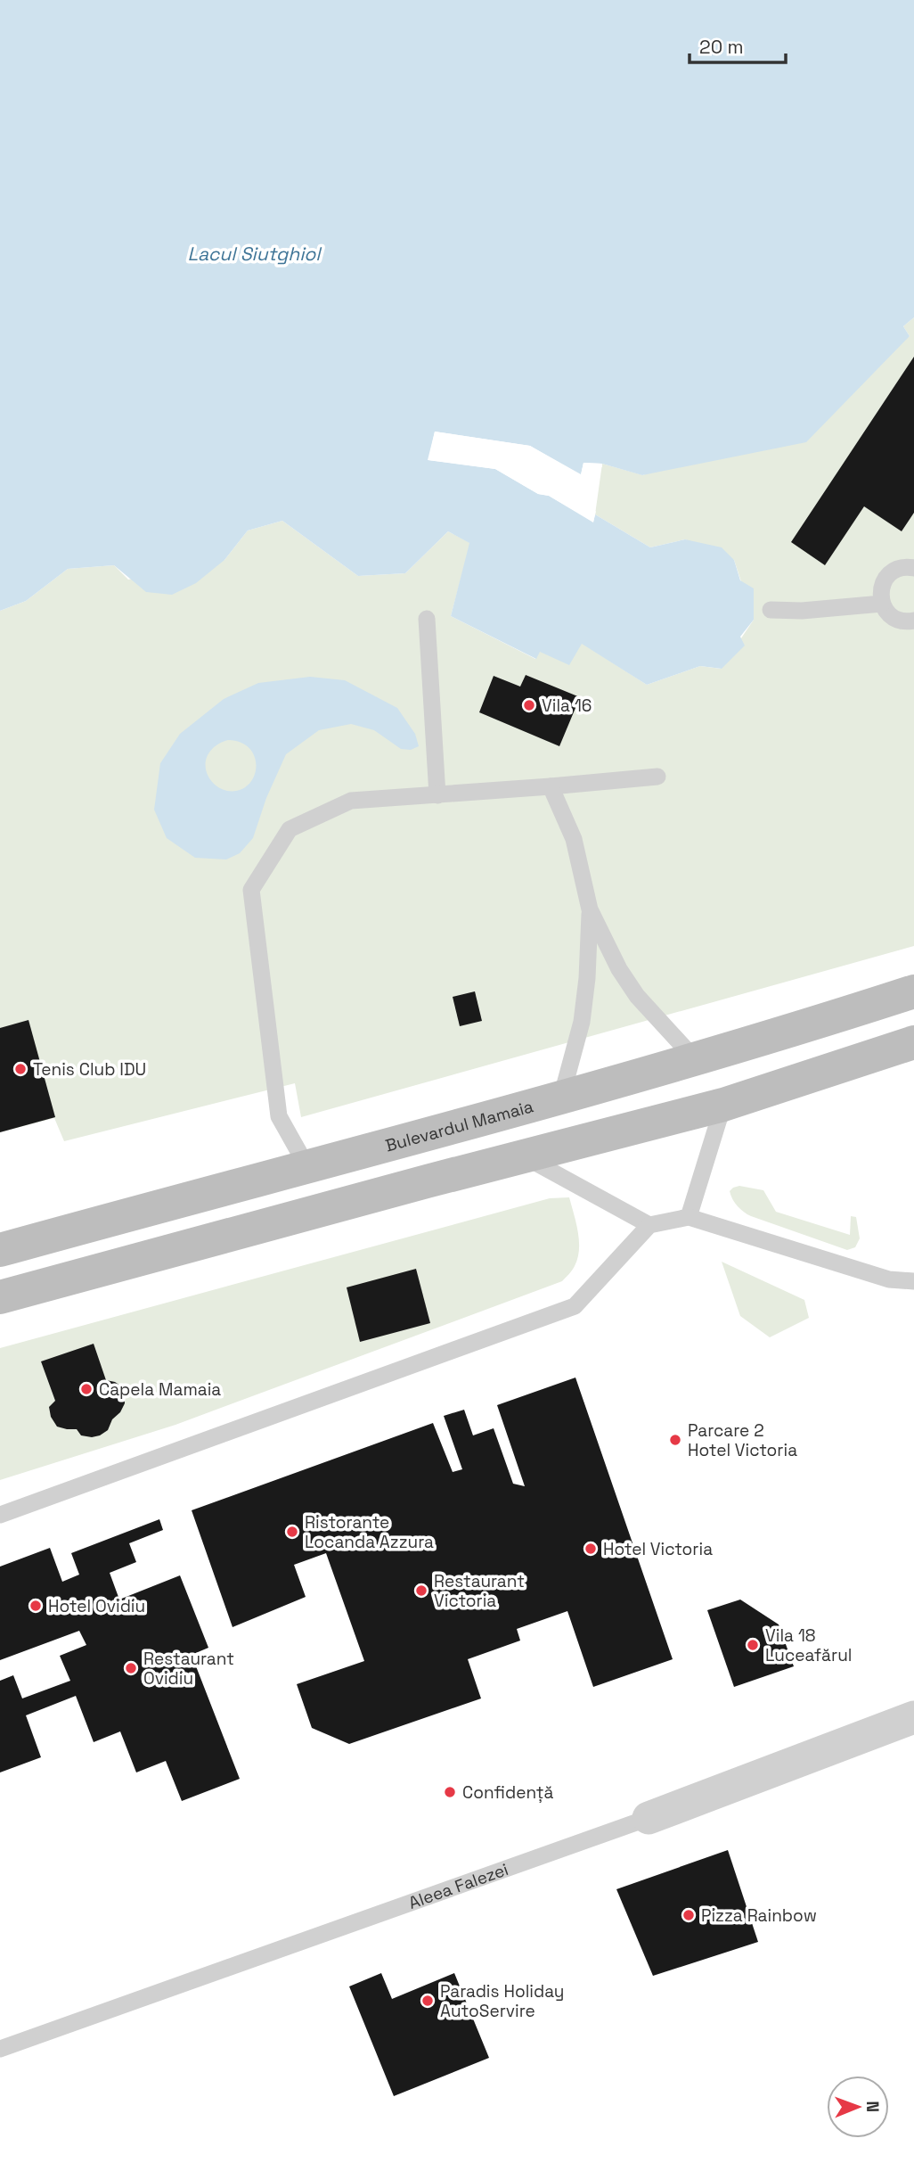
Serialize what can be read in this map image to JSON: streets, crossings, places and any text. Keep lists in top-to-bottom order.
{
  "streets": {
    "main road": ["Bulevardul Mamaia"],
    "street": ["Aleea Falezei"]
  },
  "water": ["Lacul Siutghiol"],
  "places": [
    "Vila 16",
    "Tenis Club IDU",
    "Capela Mamaia",
    "Parcare 2 Hotel Victoria",
    "Ristorante Locanda Azzura",
    "Hotel Victoria",
    "Restaurant Victoria",
    "Hotel Ovidiu",
    "Vila 18 Luceafărul",
    "Restaurant Ovidiu",
    "Confidență",
    "Pizza Rainbow",
    "Paradis Holiday AutoServire"
  ],
  "scale_bar": "20 m",
  "north": "right"
}
